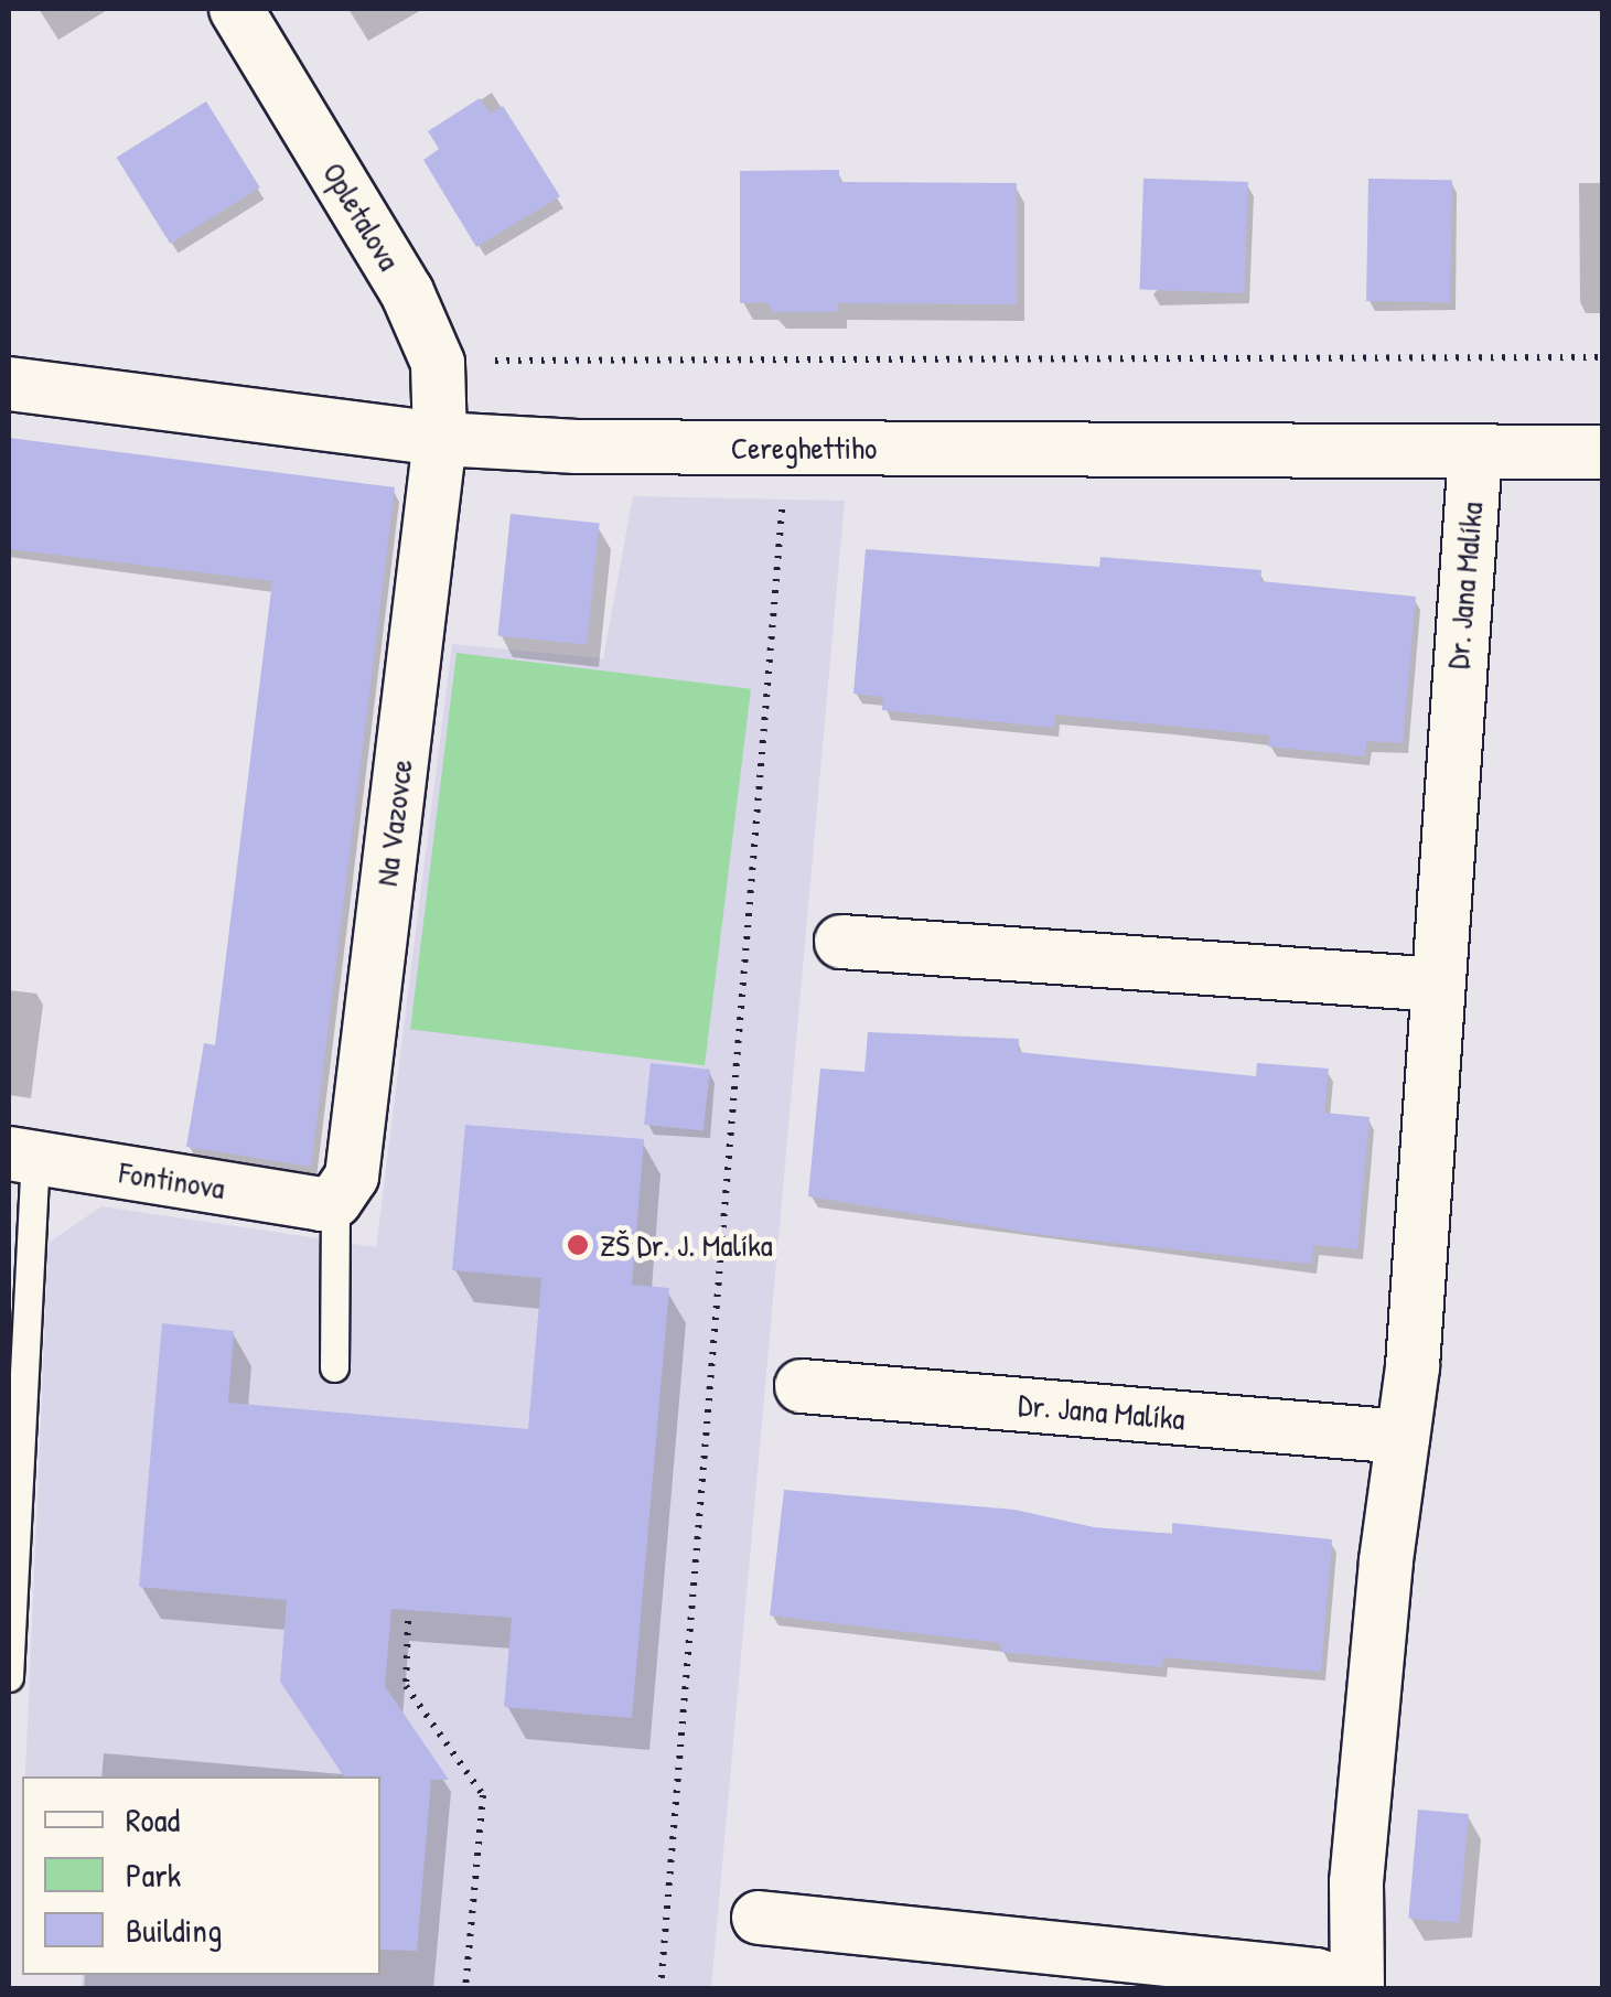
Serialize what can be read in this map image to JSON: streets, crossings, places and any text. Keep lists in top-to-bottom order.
{
  "streets": {
    "street": [
      "Opletalova",
      "Cereghettiho",
      "Dr. Jana Malíka",
      "Na Vazovce",
      "Fontinova"
    ]
  },
  "crossings": [
    ["Opletalova", "Cereghettiho"],
    ["Opletalova", "Na Vazovce"],
    ["Cereghettiho", "Dr. Jana Malíka"],
    ["Cereghettiho", "Na Vazovce"],
    ["Na Vazovce", "Fontinova"]
  ],
  "places": ["ZŠ Dr. J. Malíka"],
  "legend": ["Road", "Park", "Building"]
}
